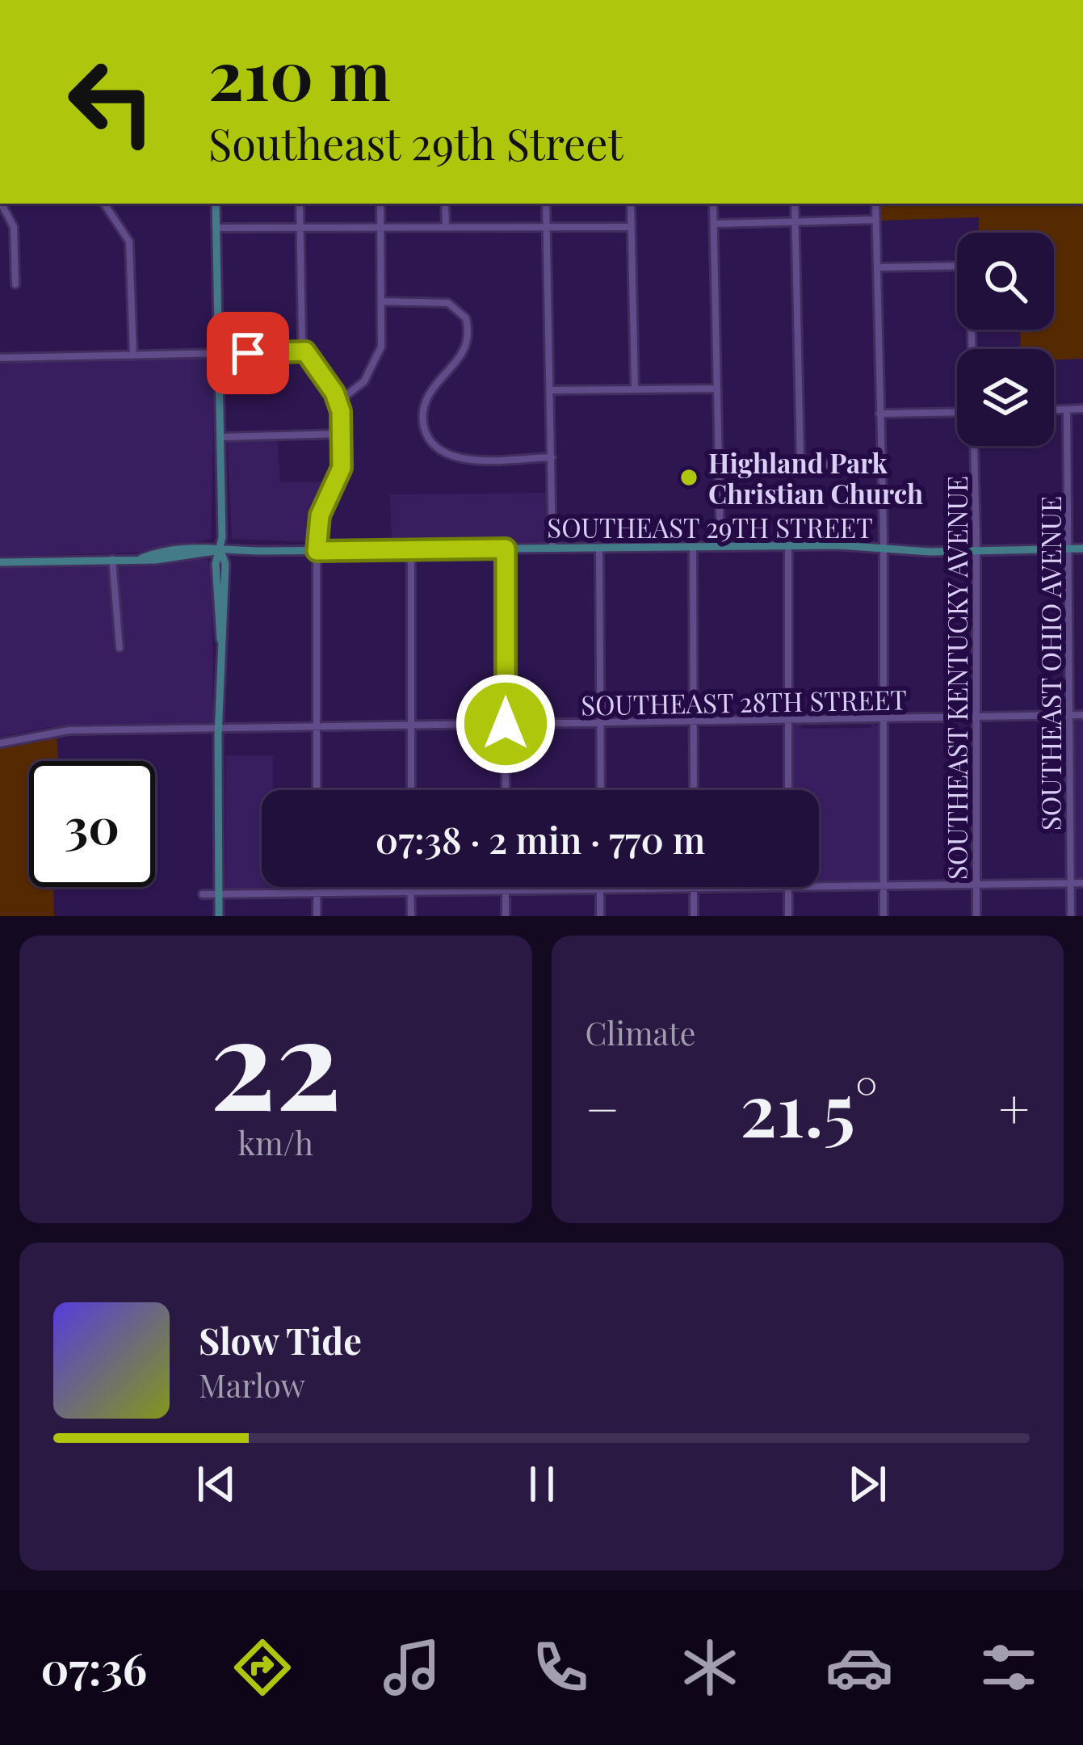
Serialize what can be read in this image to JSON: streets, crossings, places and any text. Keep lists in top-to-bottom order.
{
  "streets": {
    "main road": ["SOUTHEAST 29TH STREET"],
    "street": ["SOUTHEAST OHIO AVENUE", "SOUTHEAST KENTUCKY AVENUE", "SOUTHEAST 28TH STREET"]
  },
  "crossings": [
    ["SOUTHEAST 29TH STREET", "SOUTHEAST OHIO AVENUE"],
    ["SOUTHEAST 29TH STREET", "SOUTHEAST KENTUCKY AVENUE"],
    ["SOUTHEAST OHIO AVENUE", "SOUTHEAST 28TH STREET"],
    ["SOUTHEAST KENTUCKY AVENUE", "SOUTHEAST 28TH STREET"]
  ],
  "places": ["Highland Park Christian Church"],
  "page": {
    "turn": ["210 m", "Southeast 29th Street"],
    "limit": "30",
    "trip": "07:38 · 2 min · 770 m",
    "tile": [
      ["22", "km/h"],
      "Climate"
    ],
    "heat": ["−", "21.5°", "+"],
    "song": ["Slow Tide", "Marlow"],
    "tabs": "07:36"
  }
}
